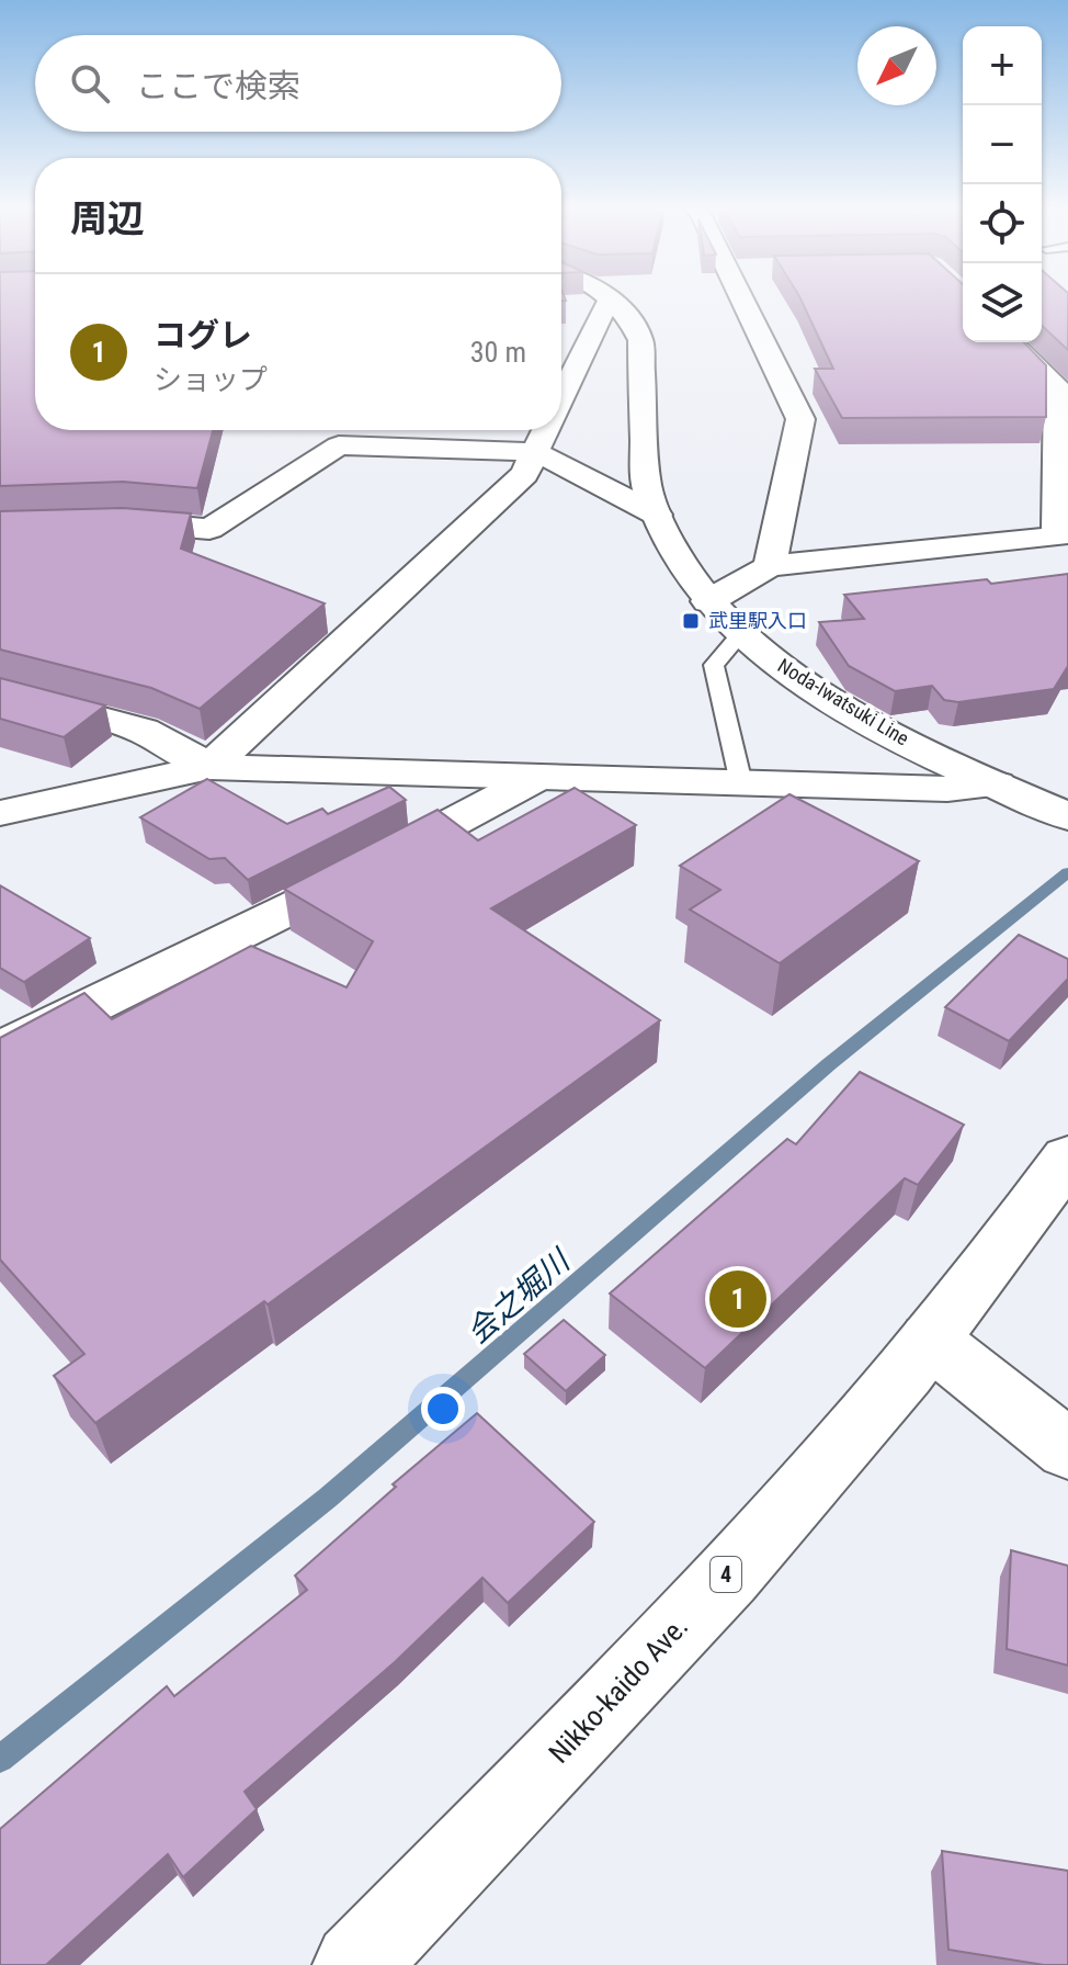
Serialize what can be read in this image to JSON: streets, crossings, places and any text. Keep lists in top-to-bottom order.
{
  "streets": {
    "main road": ["Noda-Iwatsuki Line", "4", "Nikko-kaido Ave."]
  },
  "water": ["会之堀川"],
  "places": {
    "transit": ["武里駅入口"]
  },
  "north": "bottom left",
  "page": {
    "map_buttons": ["+", "−"],
    "search": "ここで検索",
    "heading": "周辺",
    "list": [
      {
        "mark": "1",
        "name": "コグレ",
        "note": "ショップ",
        "value": "30 m"
      }
    ],
    "pins": "1"
  }
}
